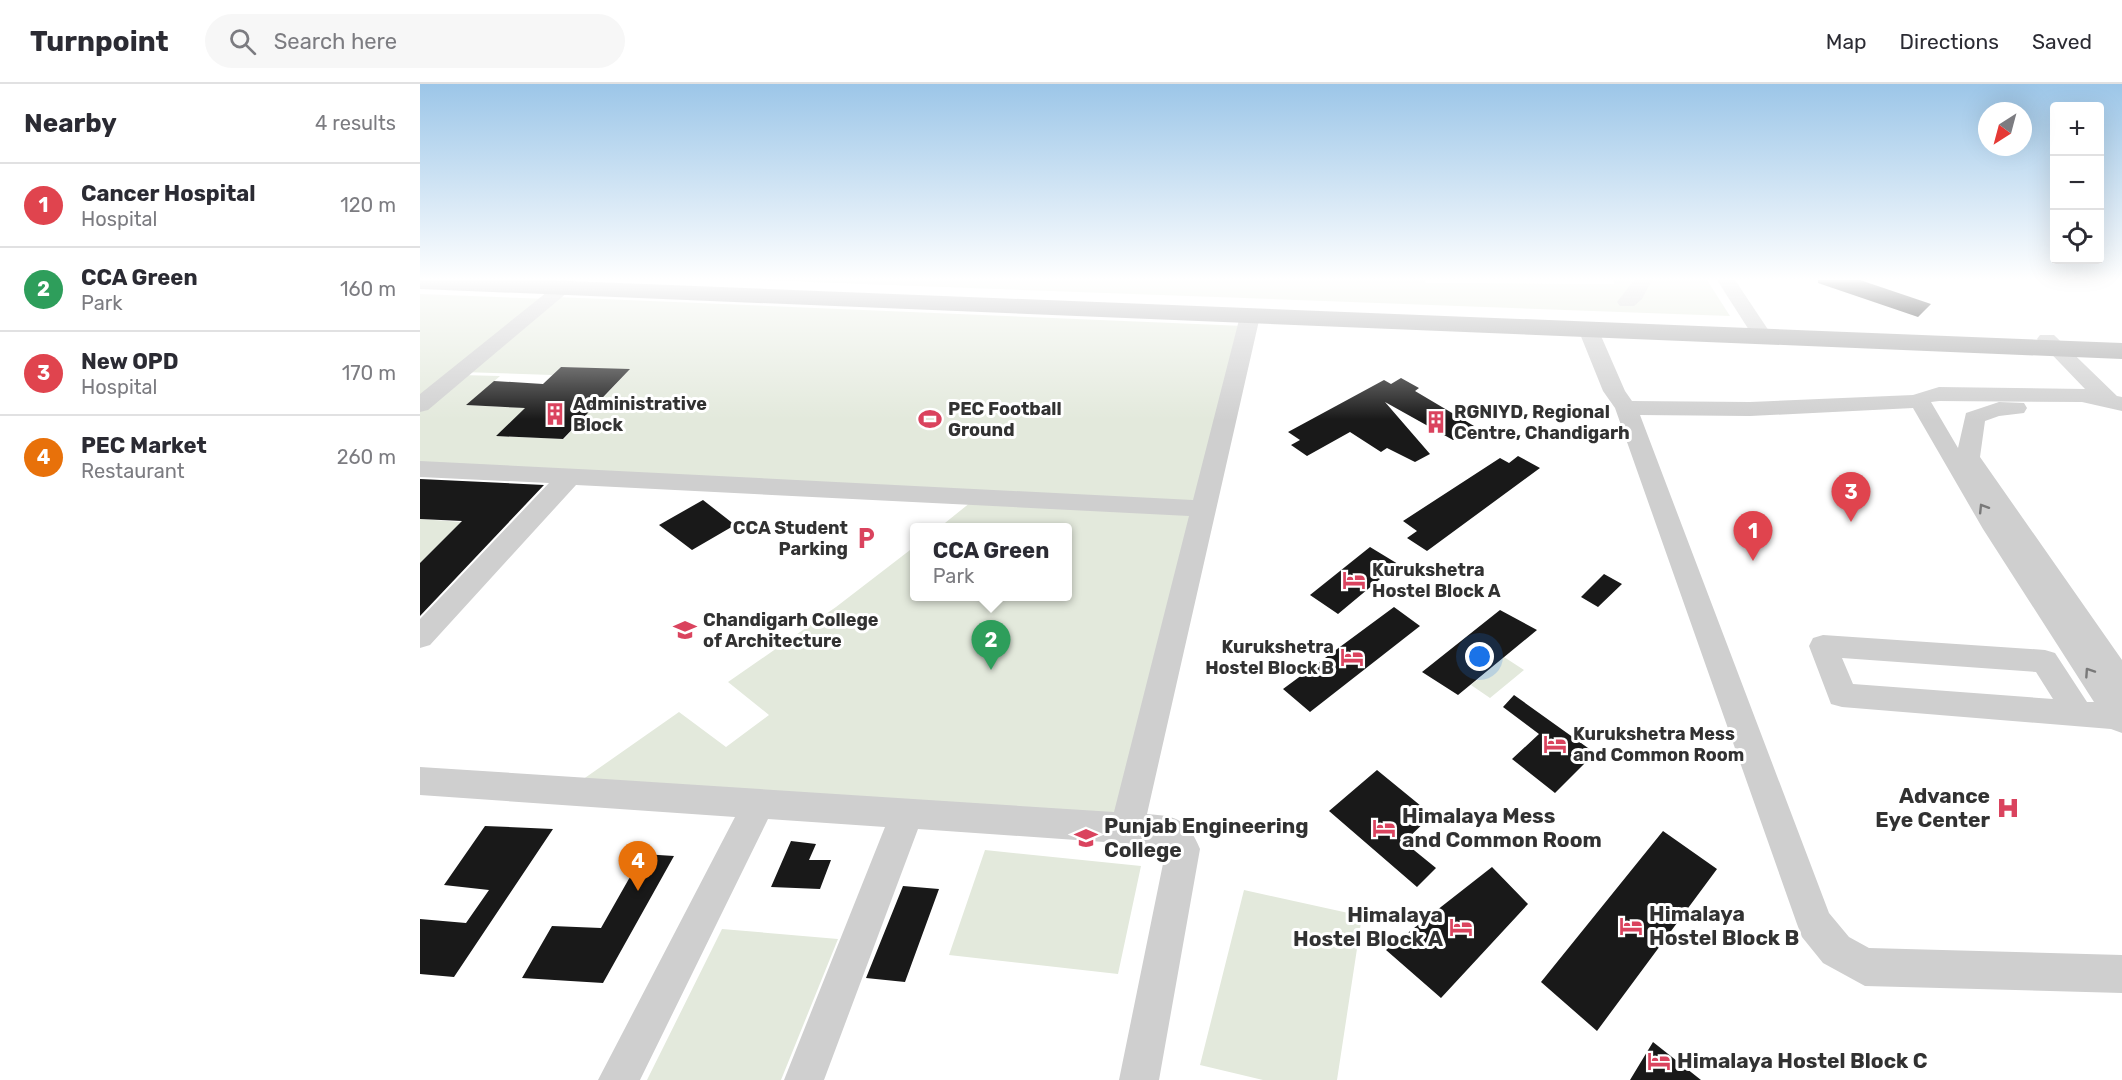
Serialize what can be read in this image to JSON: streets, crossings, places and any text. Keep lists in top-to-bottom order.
{
  "places": {
    "building": ["Administrative Block", "RGNIYD, Regional Centre, Chandigarh"],
    "sports": ["PEC Football Ground"],
    "parking": ["CCA Student Parking"],
    "hotel": [
      "Kurukshetra Hostel Block A",
      "Kurukshetra Hostel Block B",
      "Kurukshetra Mess and Common Room",
      "Himalaya Mess and Common Room",
      "Himalaya Hostel Block B",
      "Himalaya Hostel Block A",
      "Himalaya Hostel Block C"
    ],
    "school or university": ["Chandigarh College of Architecture", "Punjab Engineering College"],
    "hospital": ["Advance Eye Center"]
  },
  "north": "bottom left",
  "page": {
    "header": "Turnpoint",
    "search": "Search here",
    "nav": ["Map", "Directions", "Saved"],
    "heading": ["Nearby", "4 results"],
    "map_buttons": ["+", "−"],
    "list": [
      {
        "mark": "1",
        "name": "Cancer Hospital",
        "note": "Hospital",
        "value": "120 m"
      },
      {
        "mark": "2",
        "name": "CCA Green",
        "note": "Park",
        "value": "160 m"
      },
      {
        "mark": "3",
        "name": "New OPD",
        "note": "Hospital",
        "value": "170 m"
      },
      {
        "mark": "4",
        "name": "PEC Market",
        "note": "Restaurant",
        "value": "260 m"
      }
    ],
    "pins": [
      "3",
      "1",
      "2",
      "4"
    ],
    "popup": ["CCA Green", "Park"]
  }
}
